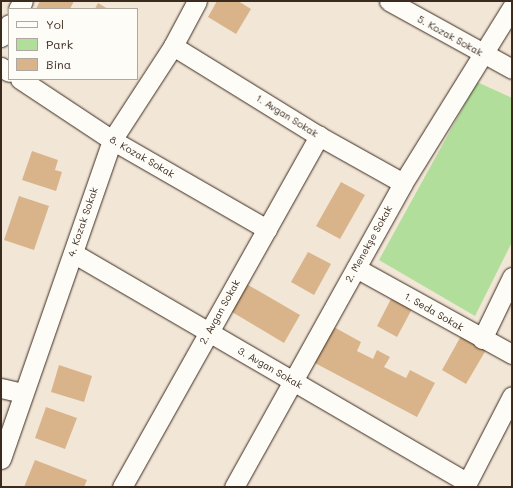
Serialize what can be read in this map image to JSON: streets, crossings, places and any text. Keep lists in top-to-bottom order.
{
  "streets": {
    "street": [
      "5. Kozak Sokak",
      "1. Avgan Sokak",
      "8. Kozak Sokak",
      "4. Kozak Sokak",
      "2. Menekşe Sokak",
      "2. Avgan Sokak",
      "1. Seda Sokak",
      "3. Avgan Sokak"
    ]
  },
  "crossings": [
    ["5. Kozak Sokak", "2. Menekşe Sokak"],
    ["1. Avgan Sokak", "4. Kozak Sokak"],
    ["1. Avgan Sokak", "2. Menekşe Sokak"],
    ["1. Avgan Sokak", "2. Avgan Sokak"],
    ["8. Kozak Sokak", "4. Kozak Sokak"],
    ["8. Kozak Sokak", "2. Avgan Sokak"],
    ["4. Kozak Sokak", "3. Avgan Sokak"],
    ["2. Menekşe Sokak", "1. Seda Sokak"],
    ["2. Menekşe Sokak", "3. Avgan Sokak"],
    ["2. Avgan Sokak", "3. Avgan Sokak"]
  ],
  "legend": ["Yol", "Park", "Bina"]
}
